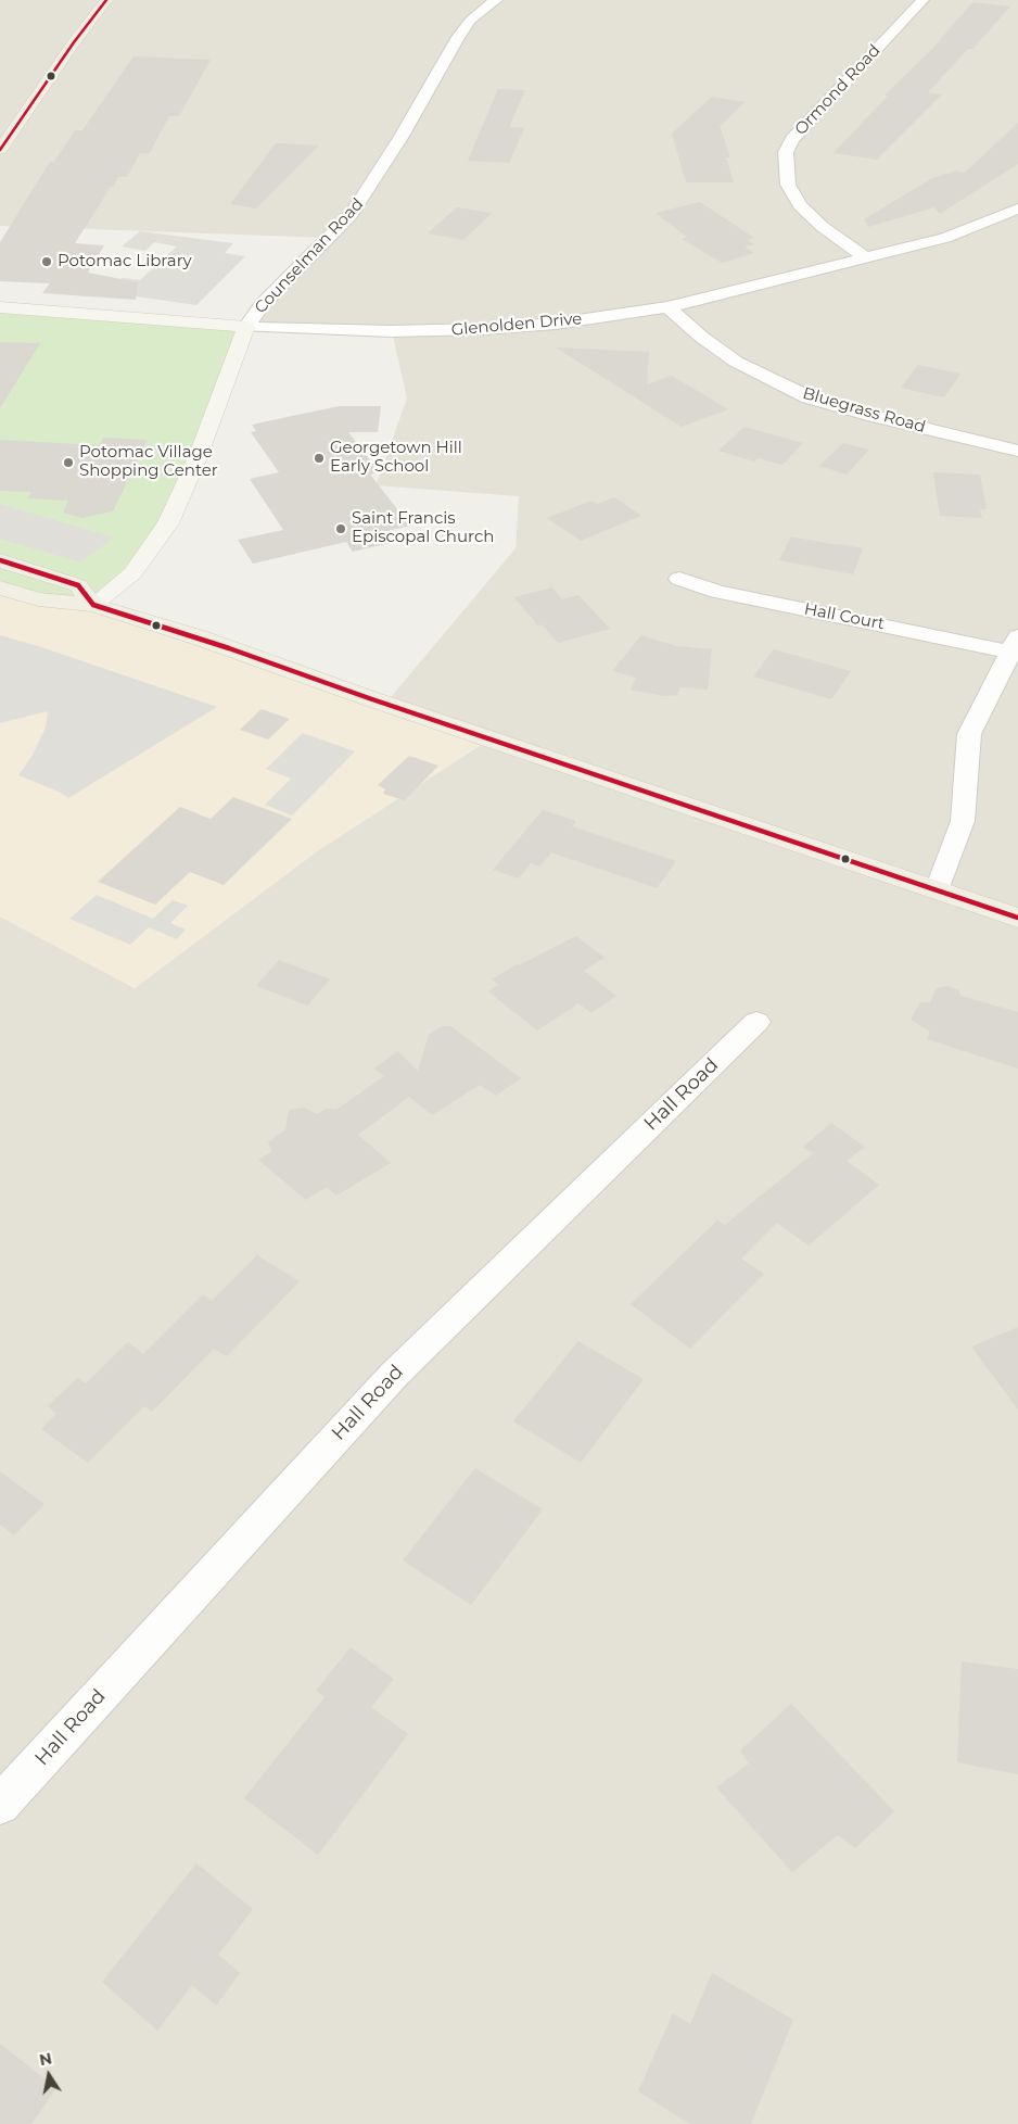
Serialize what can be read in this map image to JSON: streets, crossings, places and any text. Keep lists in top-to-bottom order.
{
  "streets": {
    "street": [
      "Ormond Road",
      "Counselman Road",
      "Glenolden Drive",
      "Bluegrass Road",
      "Hall Court",
      "Hall Road"
    ]
  },
  "crossings": [
    ["Ormond Road", "Glenolden Drive"],
    ["Counselman Road", "Glenolden Drive"],
    ["Glenolden Drive", "Bluegrass Road"]
  ],
  "places": [
    "Potomac Library",
    "Georgetown Hill Early School",
    "Potomac Village Shopping Center",
    "Saint Francis Episcopal Church"
  ],
  "north": "top"
}
